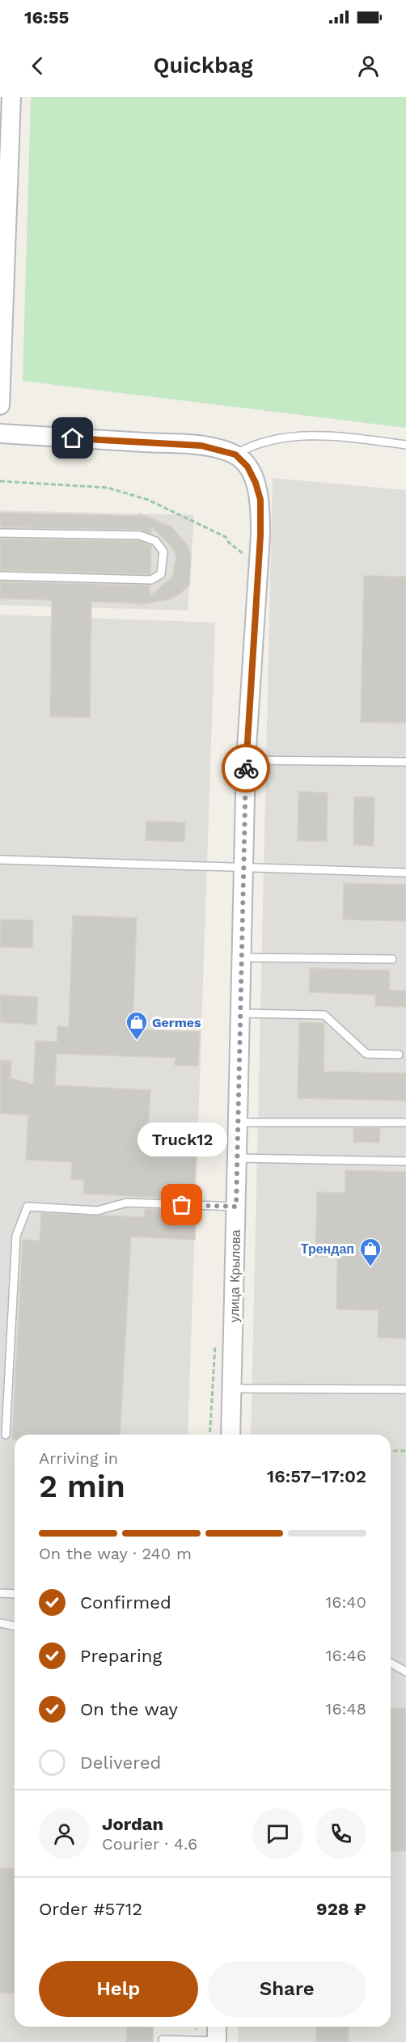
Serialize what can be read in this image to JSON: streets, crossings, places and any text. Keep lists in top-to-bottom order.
{
  "streets": {
    "street": ["улица Крылова"]
  },
  "places": {
    "shop": ["Germes", "Трендап"],
    "other": ["Truck12"]
  },
  "page": {
    "status": "16:55",
    "header": "Quickbag",
    "bubble": "Truck12",
    "heading": ["2 min", "Arriving in", "16:57–17:02"],
    "panel": [
      "Jordan",
      "Courier · 4.6",
      "Order #5712",
      "928 ₽"
    ],
    "bar": "On the way · 240 m",
    "list": [
      ["Confirmed", "16:40"],
      ["Preparing", "16:46"],
      ["On the way", "16:48"],
      "Delivered"
    ],
    "buttons": ["Help", "Share"]
  }
}
